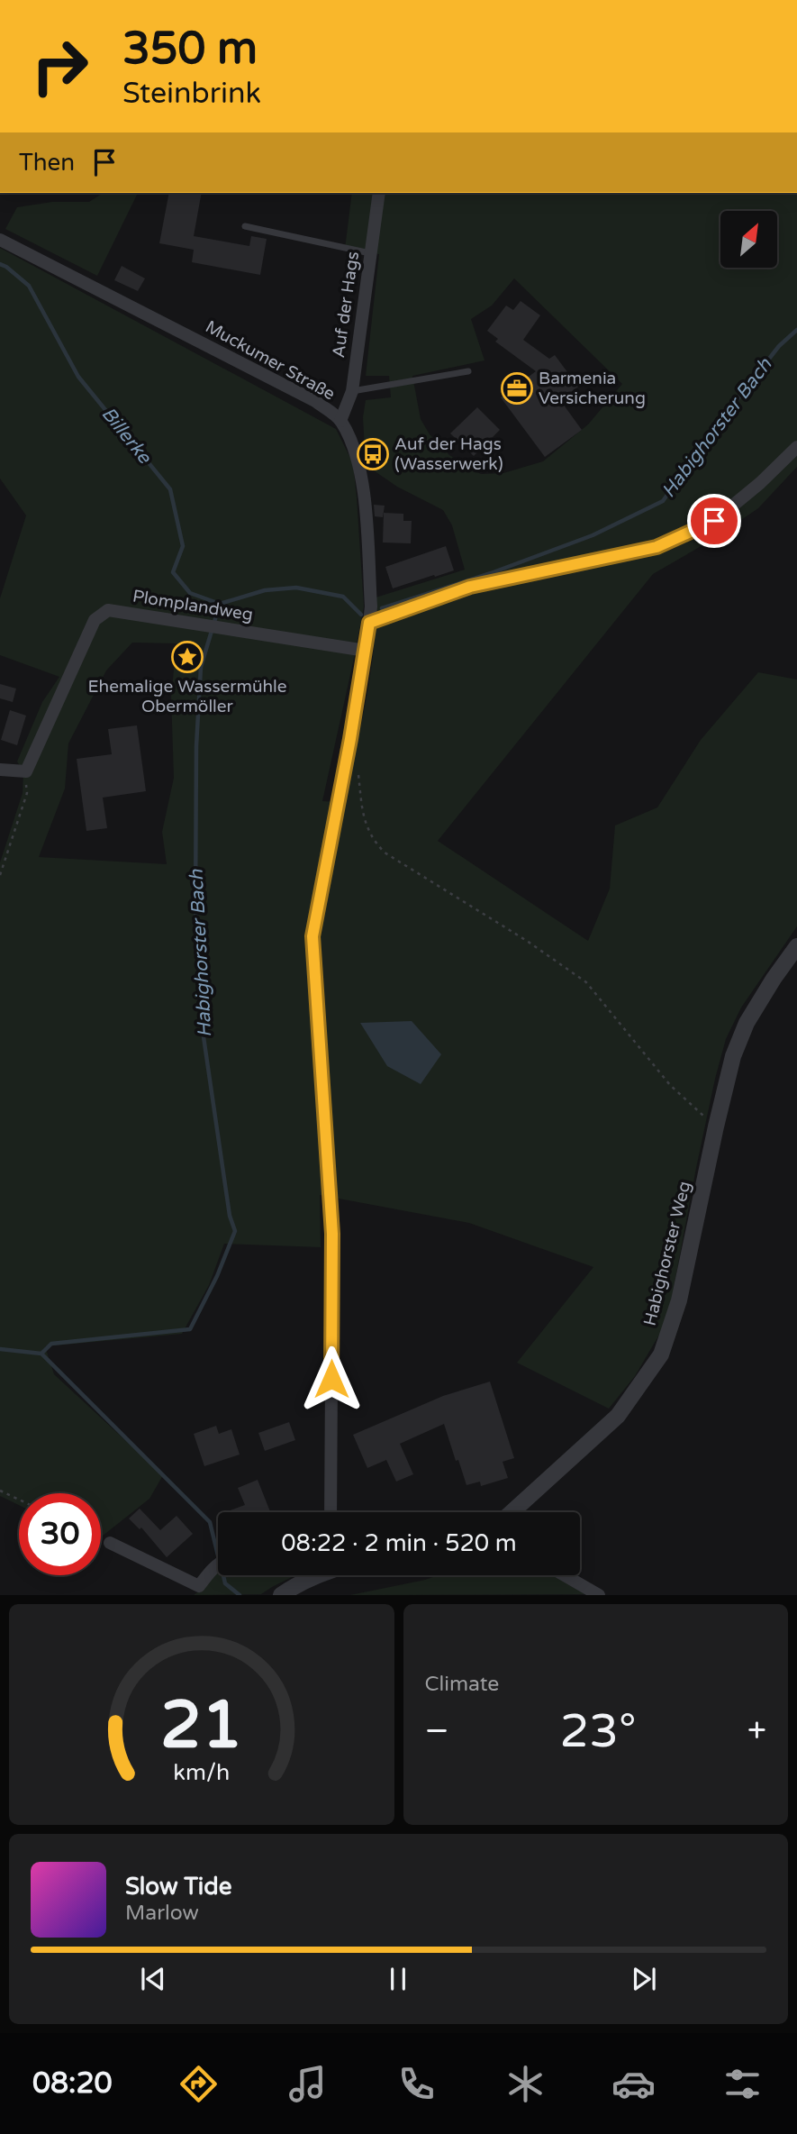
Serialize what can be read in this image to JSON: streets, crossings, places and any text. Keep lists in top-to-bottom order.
{
  "streets": {
    "street": [
      "Auf der Hags",
      "Muckumer Straße",
      "Plomplandweg",
      "Habighorster Weg"
    ]
  },
  "crossings": [
    ["Auf der Hags", "Muckumer Straße"],
    ["Muckumer Straße", "Plomplandweg"]
  ],
  "water": ["Habighorster Bach", "Billerke"],
  "places": {
    "office": ["Barmenia Versicherung"],
    "bus stop": ["Auf der Hags (Wasserwerk)"],
    "place": ["Ehemalige Wassermühle Obermöller"]
  },
  "north": "top right",
  "page": {
    "turn": ["350 m", "Steinbrink"],
    "then": "Then",
    "limit": "30",
    "trip": "08:22 · 2 min · 520 m",
    "tile": "Climate",
    "heat": ["−", "23°", "+"],
    "song": ["Slow Tide", "Marlow"],
    "tabs": "08:20",
    "gauge": ["21", "km/h"]
  }
}
